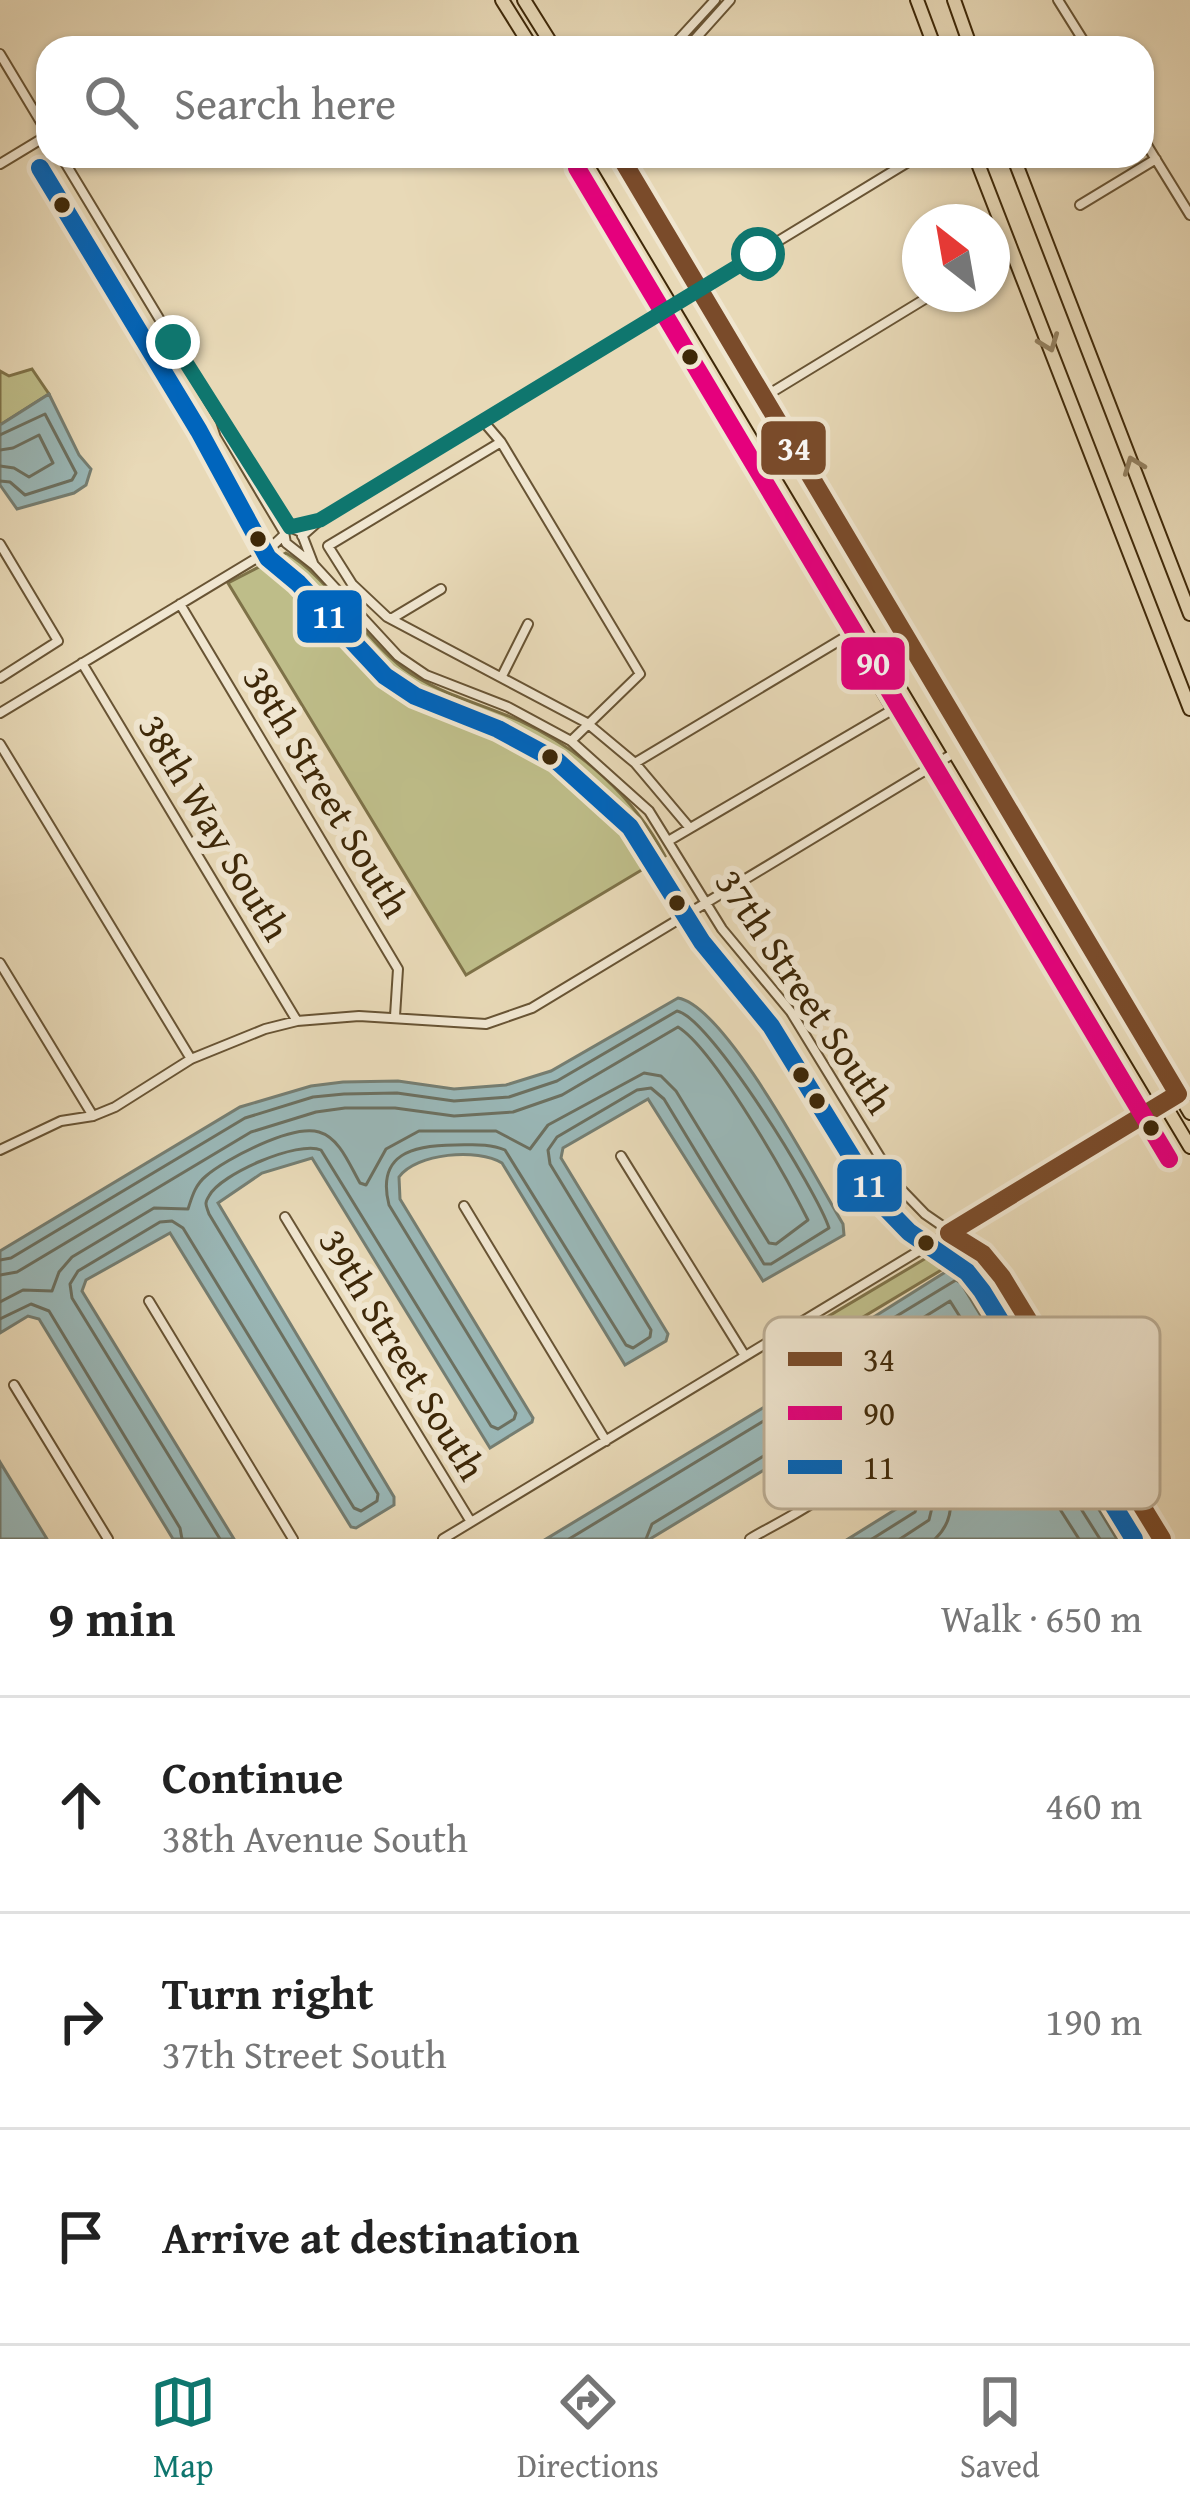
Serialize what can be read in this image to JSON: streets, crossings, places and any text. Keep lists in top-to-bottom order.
{
  "streets": {
    "street": [
      "38th Street South",
      "38th Way South",
      "37th Street South",
      "39th Street South"
    ]
  },
  "lines": ["transit line 34", "transit line 90", "transit line 11"],
  "legend": ["34", "90", "11"],
  "north": "top left",
  "page": {
    "search": "Search here",
    "heading": ["9 min", "Walk · 650 m"],
    "list": [
      ["Continue", "38th Avenue South", "460 m"],
      ["Turn right", "37th Street South", "190 m"],
      "Arrive at destination"
    ],
    "nav": ["Map", "Directions", "Saved"]
  }
}
